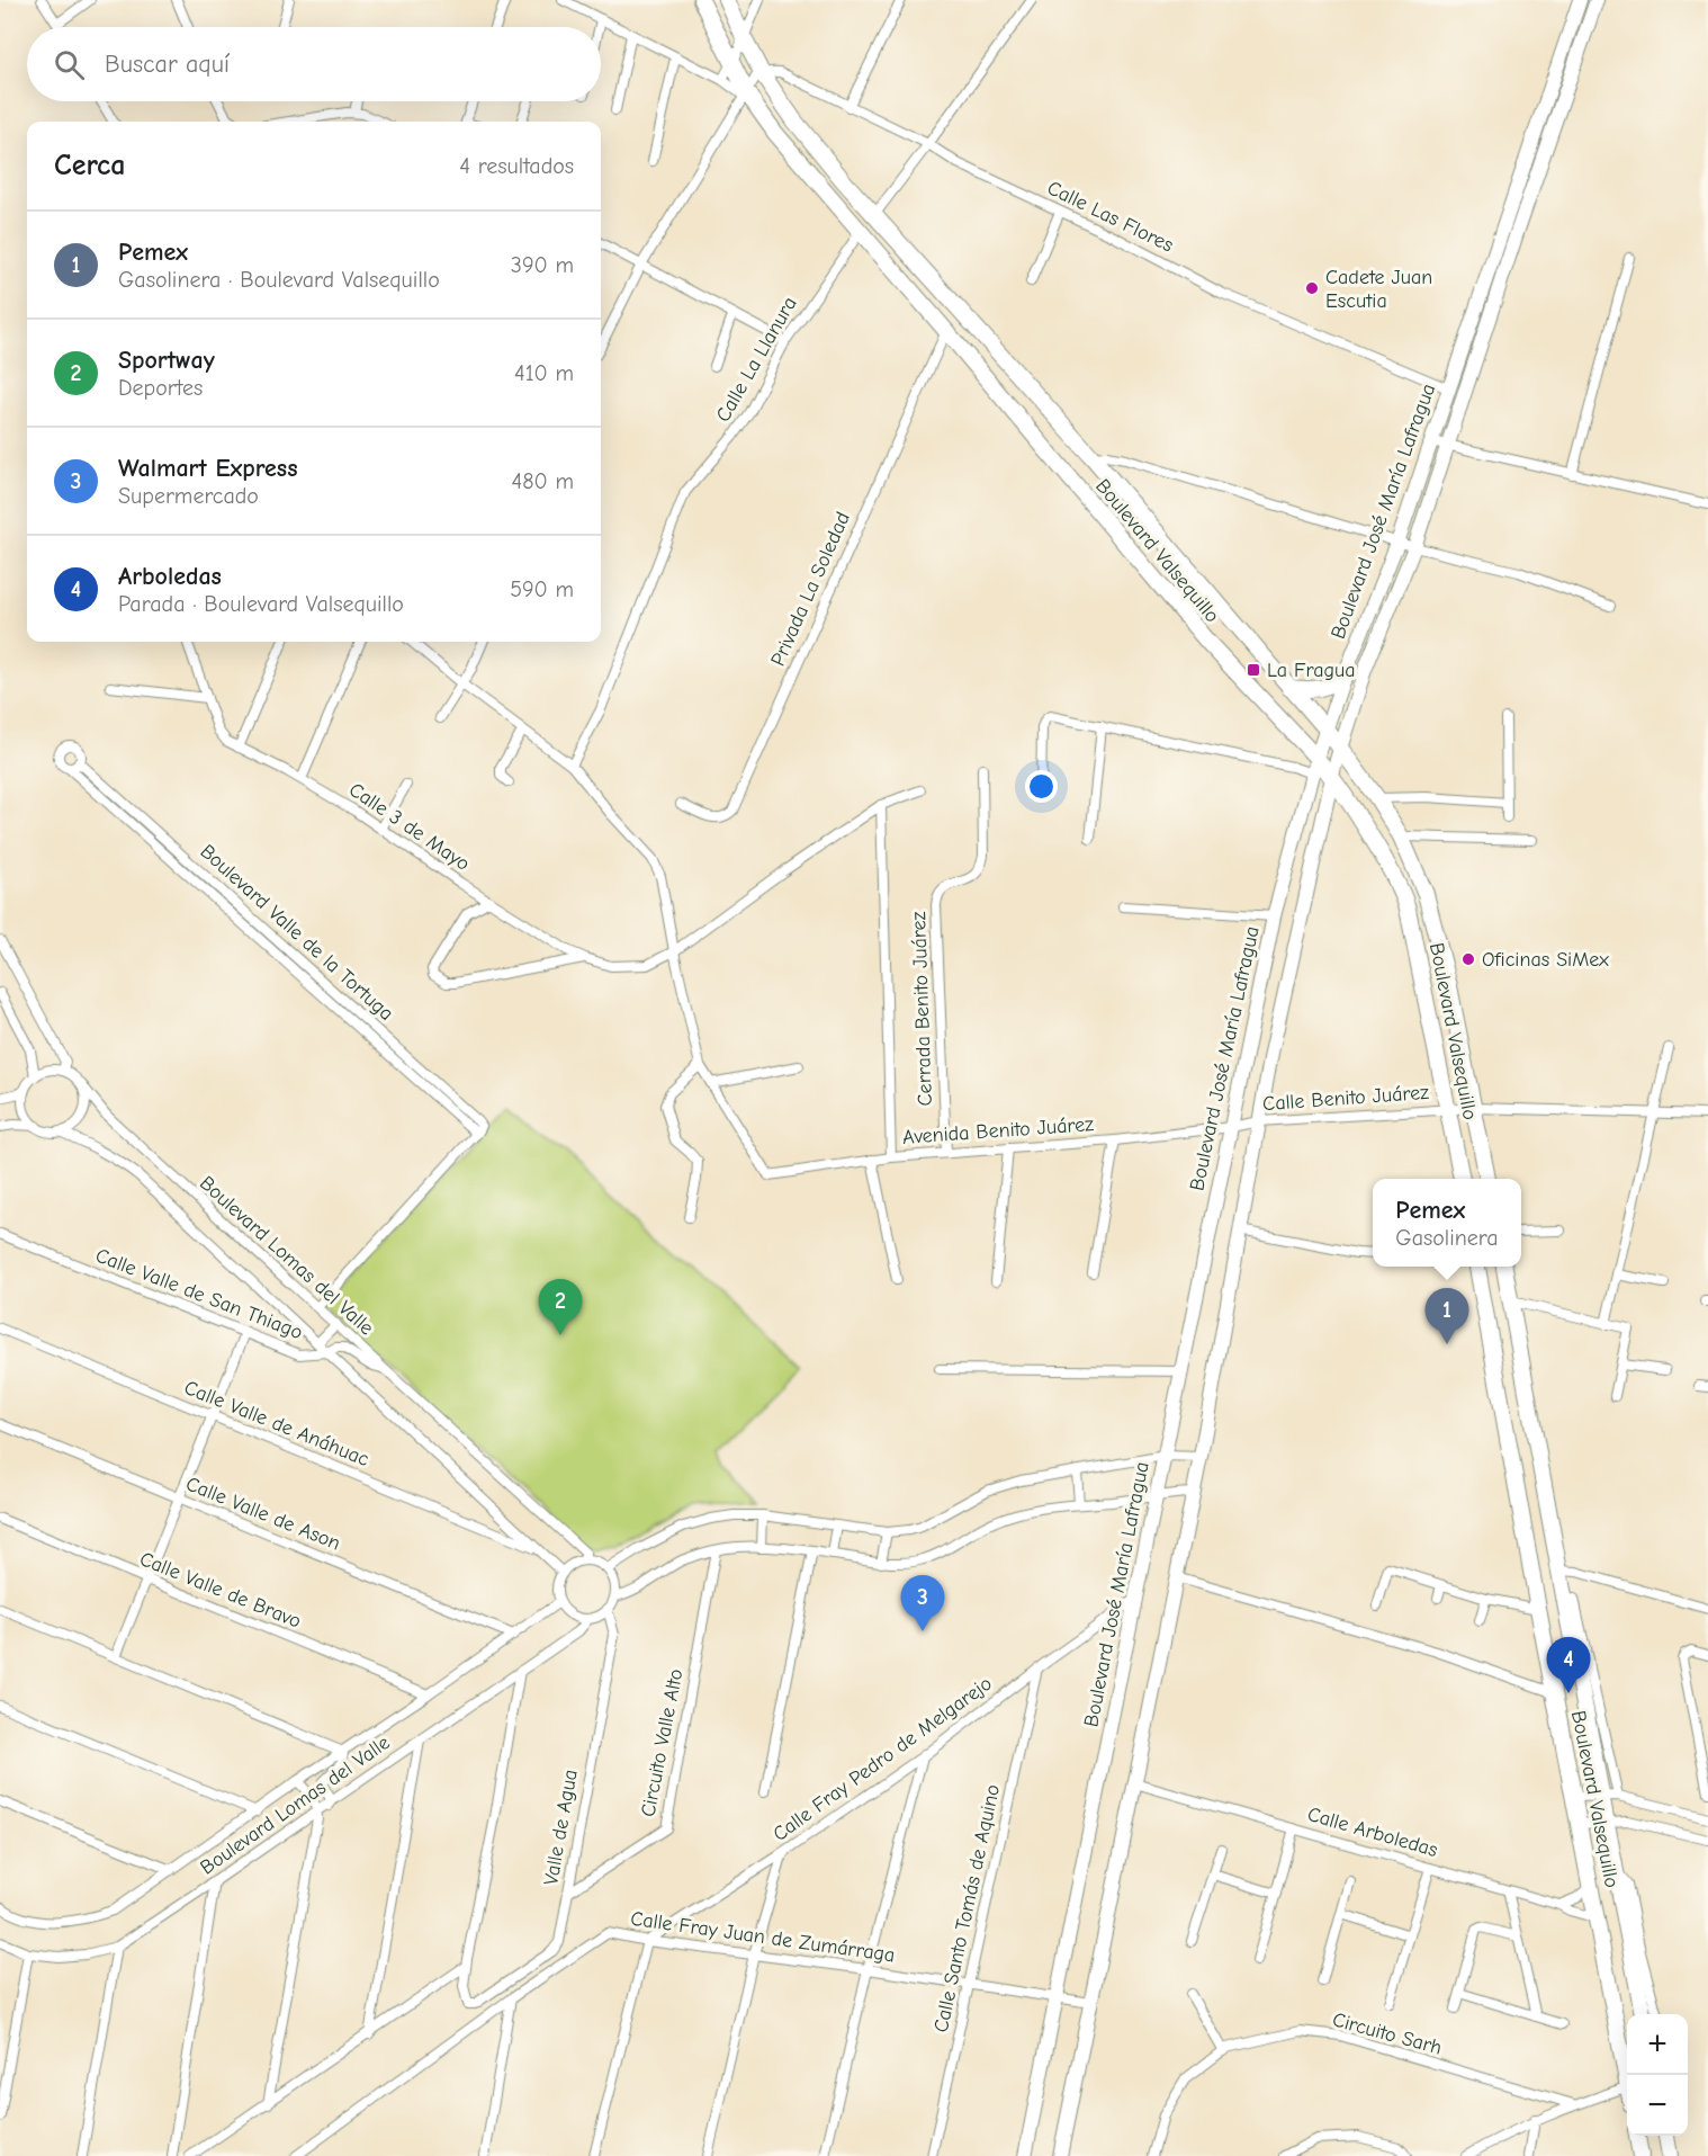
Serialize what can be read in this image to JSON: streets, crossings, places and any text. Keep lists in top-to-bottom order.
{
  "streets": {
    "main road": ["Boulevard José María Lafragua", "Boulevard Valsequillo"],
    "street": [
      "Calle Las Flores",
      "Calle La Llanura",
      "Privada La Soledad",
      "Calle 3 de Mayo",
      "Boulevard Valle de la Tortuga",
      "Cerrada Benito Juárez",
      "Calle Benito Juárez",
      "Avenida Benito Juárez",
      "Boulevard Lomas del Valle",
      "Calle Valle de San Thiago",
      "Calle Valle de Anáhuac",
      "Calle Valle de Ason",
      "Calle Valle de Bravo",
      "Circuito Valle Alto",
      "Calle Fray Pedro de Melgarejo",
      "Valle de Agua",
      "Calle Arboledas",
      "Calle Santo Tomás de Aquino",
      "Calle Fray Juan de Zumárraga",
      "Circuito Sarh"
    ]
  },
  "crossings": [
    ["Calle Las Flores", "Boulevard José María Lafragua"],
    ["Calle Las Flores", "Boulevard Valsequillo"],
    ["Calle La Llanura", "Boulevard Valsequillo"],
    ["Boulevard José María Lafragua", "Boulevard Valsequillo"],
    ["Boulevard José María Lafragua", "Calle Benito Juárez"],
    ["Boulevard José María Lafragua", "Avenida Benito Juárez"],
    ["Boulevard José María Lafragua", "Calle Fray Pedro de Melgarejo"],
    ["Boulevard José María Lafragua", "Calle Arboledas"],
    ["Boulevard José María Lafragua", "Calle Fray Juan de Zumárraga"],
    ["Boulevard Valsequillo", "Privada La Soledad"],
    ["Boulevard Valsequillo", "Calle Benito Juárez"],
    ["Boulevard Valsequillo", "Calle Arboledas"],
    ["Cerrada Benito Juárez", "Avenida Benito Juárez"],
    ["Calle Benito Juárez", "Avenida Benito Juárez"],
    ["Boulevard Lomas del Valle", "Calle Valle de San Thiago"],
    ["Boulevard Lomas del Valle", "Calle Valle de Anáhuac"],
    ["Boulevard Lomas del Valle", "Calle Valle de Ason"],
    ["Boulevard Lomas del Valle", "Calle Valle de Bravo"],
    ["Boulevard Lomas del Valle", "Valle de Agua"],
    ["Circuito Valle Alto", "Valle de Agua"],
    ["Calle Fray Pedro de Melgarejo", "Calle Santo Tomás de Aquino"],
    ["Calle Fray Pedro de Melgarejo", "Calle Fray Juan de Zumárraga"],
    ["Calle Santo Tomás de Aquino", "Calle Fray Juan de Zumárraga"]
  ],
  "places": {
    "other": ["Cadete Juan Escutia", "Oficinas SiMex"],
    "transit": ["La Fragua"]
  },
  "page": {
    "search": "Buscar aquí",
    "heading": ["Cerca", "4 resultados"],
    "list": [
      {
        "mark": "1",
        "name": "Pemex",
        "note": "Gasolinera · Boulevard Valsequillo",
        "value": "390 m"
      },
      {
        "mark": "2",
        "name": "Sportway",
        "note": "Deportes",
        "value": "410 m"
      },
      {
        "mark": "3",
        "name": "Walmart Express",
        "note": "Supermercado",
        "value": "480 m"
      },
      {
        "mark": "4",
        "name": "Arboledas",
        "note": "Parada · Boulevard Valsequillo",
        "value": "590 m"
      }
    ],
    "popup": ["Pemex", "Gasolinera"],
    "pins": [
      "2",
      "1",
      "3",
      "4"
    ],
    "map_buttons": ["+", "−"]
  }
}
